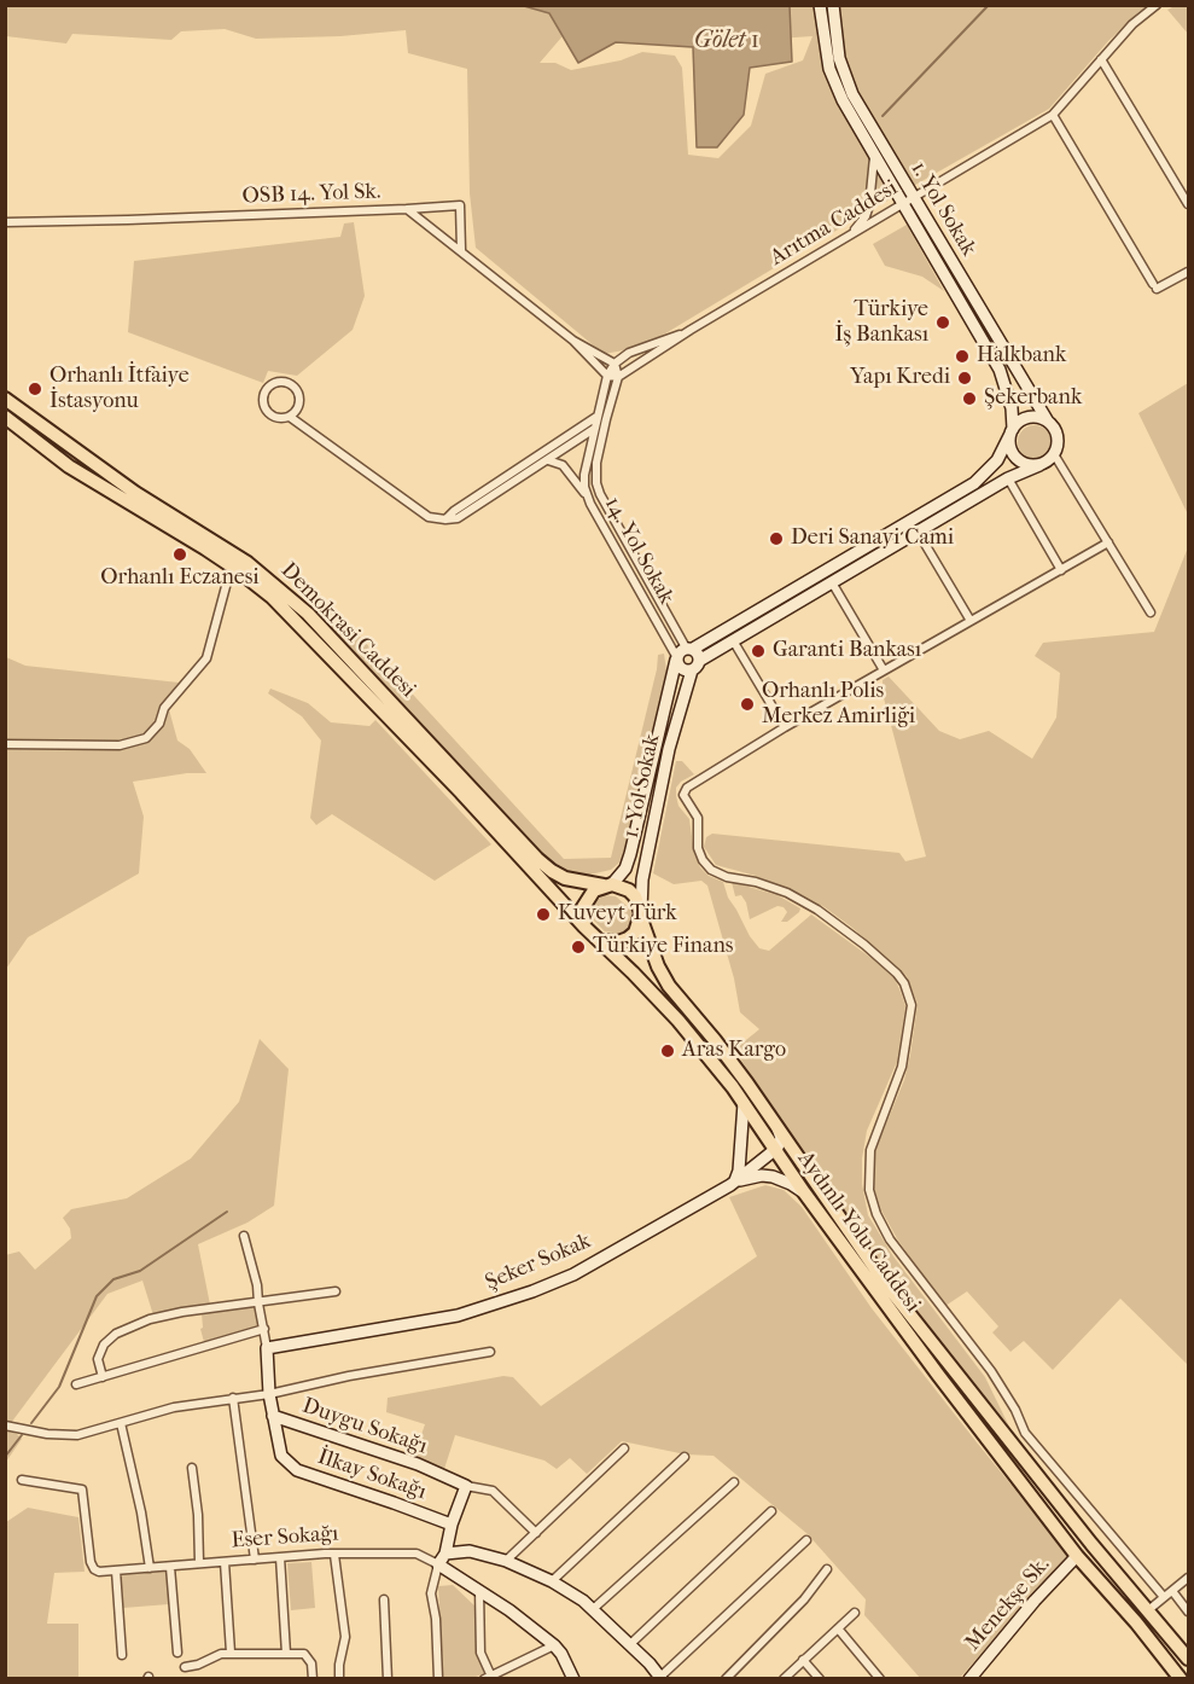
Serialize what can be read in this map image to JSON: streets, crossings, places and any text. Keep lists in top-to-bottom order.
{
  "streets": {
    "main road": [
      "1. Yol Sokak",
      "Demokrasi Caddesi",
      "Aydınlı Yolu Caddesi",
      "Şeker Sokak",
      "Duygu Sokağı",
      "İlkay Sokağı",
      "Eser Sokağı",
      "Menekşe Sk."
    ],
    "street": ["OSB 14. Yol Sk.", "Arıtma Caddesi", "14. Yol Sokak"]
  },
  "crossings": [
    ["1. Yol Sokak", "Arıtma Caddesi"],
    ["1. Yol Sokak", "14. Yol Sokak"],
    ["1. Yol Sokak", "Demokrasi Caddesi"],
    ["1. Yol Sokak", "Aydınlı Yolu Caddesi"],
    ["Demokrasi Caddesi", "Aydınlı Yolu Caddesi"],
    ["Aydınlı Yolu Caddesi", "Şeker Sokak"],
    ["Aydınlı Yolu Caddesi", "Menekşe Sk."],
    ["Şeker Sokak", "Duygu Sokağı"],
    ["Duygu Sokağı", "İlkay Sokağı"]
  ],
  "water": ["Gölet 1"],
  "places": [
    "Türkiye İş Bankası",
    "Halkbank",
    "Yapı Kredi",
    "Orhanlı İtfaiye İstasyonu",
    "Şekerbank",
    "Deri Sanayi Cami",
    "Orhanlı Eczanesi",
    "Garanti Bankası",
    "Orhanlı Polis Merkez Amirliği",
    "Kuveyt Türk",
    "Türkiye Finans",
    "Aras Kargo"
  ]
}
